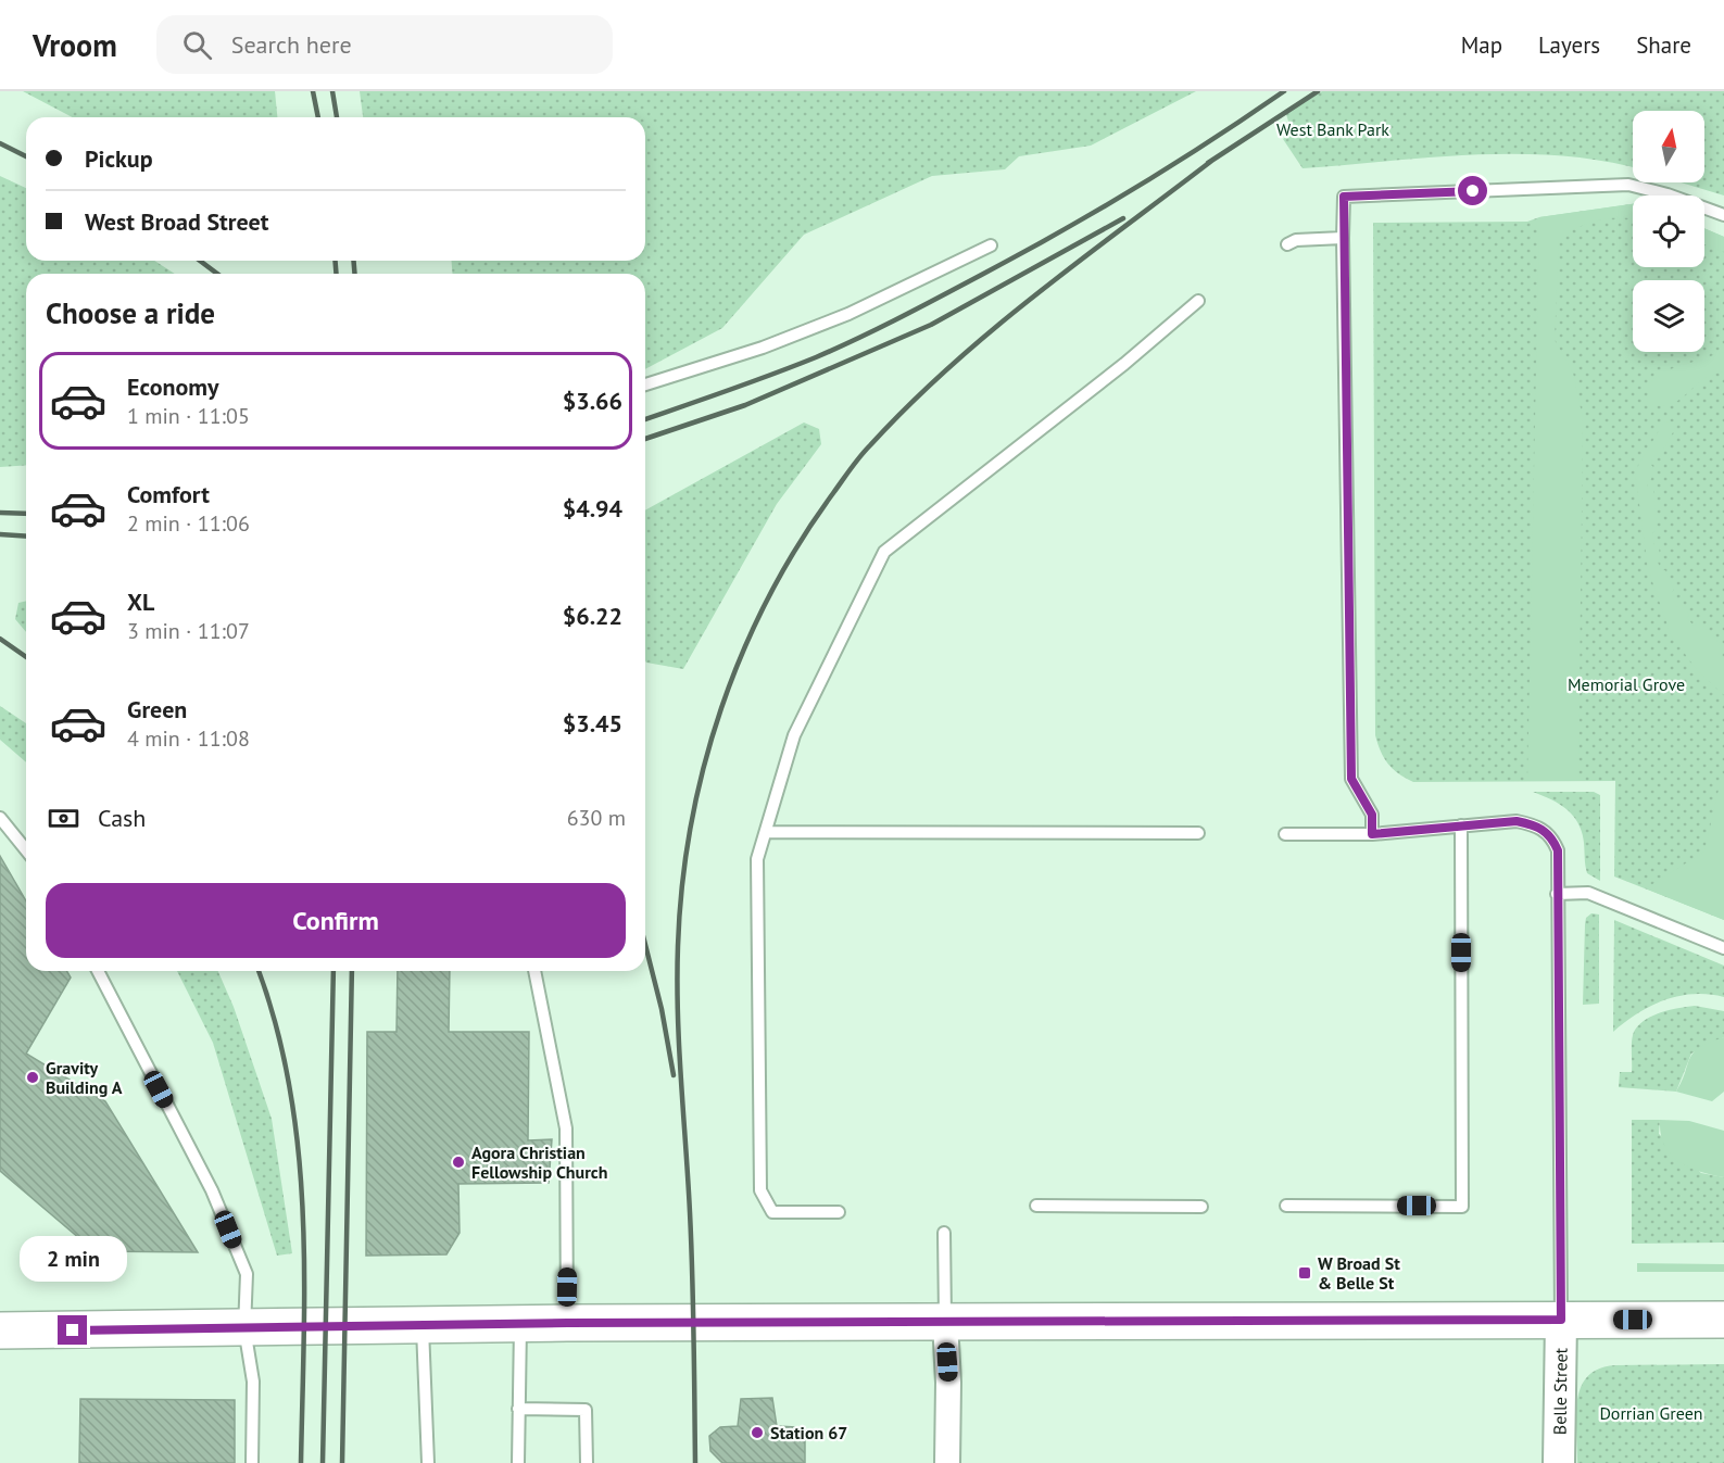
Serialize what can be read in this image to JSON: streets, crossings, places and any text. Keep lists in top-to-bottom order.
{
  "streets": {
    "street": ["Belle Street"]
  },
  "parks": ["West Bank Park", "Memorial Grove", "Dorrian Green"],
  "places": {
    "other": ["Gravity Building A", "Agora Christian Fellowship Church", "Station 67"],
    "transit": ["W Broad St & Belle St"]
  },
  "north": "top",
  "page": {
    "header": "Vroom",
    "search": "Search here",
    "nav": ["Map", "Layers", "Share"],
    "banner": ["Pickup", "West Broad Street"],
    "heading": "Choose a ride",
    "list": [
      {
        "name": "Economy",
        "note": "1 min · 11:05",
        "value": "$3.66"
      },
      {
        "name": "Comfort",
        "note": "2 min · 11:06",
        "value": "$4.94"
      },
      {
        "name": "XL",
        "note": "3 min · 11:07",
        "value": "$6.22"
      },
      {
        "name": "Green",
        "note": "4 min · 11:08",
        "value": "$3.45"
      }
    ],
    "pay": ["Cash", "630 m"],
    "buttons": "Confirm",
    "bubble": "2 min"
  }
}
